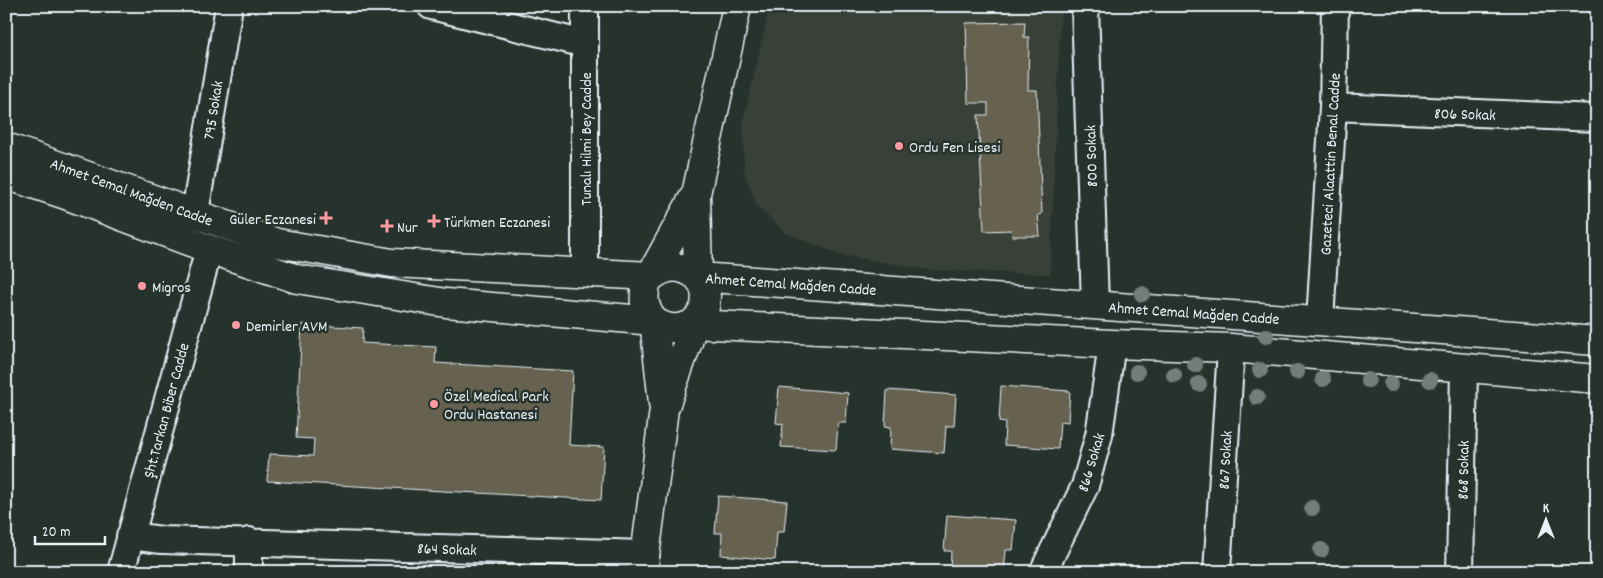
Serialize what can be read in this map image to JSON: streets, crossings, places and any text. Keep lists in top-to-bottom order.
{
  "streets": {
    "main road": ["Ahmet Cemal Mağden Cadde"],
    "street": [
      "795 Sokak",
      "806 Sokak",
      "Tunalı Hilmi Bey Cadde",
      "800 Sokak",
      "Gazeteci Alaattin Benal Cadde",
      "Şht.Tarkan Biber Cadde",
      "867 Sokak",
      "866 Sokak",
      "868 Sokak",
      "864 Sokak"
    ]
  },
  "crossings": [
    ["795 Sokak", "Ahmet Cemal Mağden Cadde"],
    ["806 Sokak", "Gazeteci Alaattin Benal Cadde"],
    ["Tunalı Hilmi Bey Cadde", "Ahmet Cemal Mağden Cadde"],
    ["800 Sokak", "Ahmet Cemal Mağden Cadde"],
    ["Gazeteci Alaattin Benal Cadde", "Ahmet Cemal Mağden Cadde"],
    ["Ahmet Cemal Mağden Cadde", "Şht.Tarkan Biber Cadde"],
    ["Ahmet Cemal Mağden Cadde", "867 Sokak"],
    ["Ahmet Cemal Mağden Cadde", "866 Sokak"],
    ["Ahmet Cemal Mağden Cadde", "868 Sokak"],
    ["Şht.Tarkan Biber Cadde", "864 Sokak"]
  ],
  "places": {
    "other": [
      "Ordu Fen Lisesi",
      "Migros",
      "Demirler AVM",
      "Özel Medical Park Ordu Hastanesi"
    ],
    "health": ["Güler Eczanesi", "Türkmen Eczanesi", "Nur"]
  },
  "scale_bar": "20 m",
  "north": "top"
}
